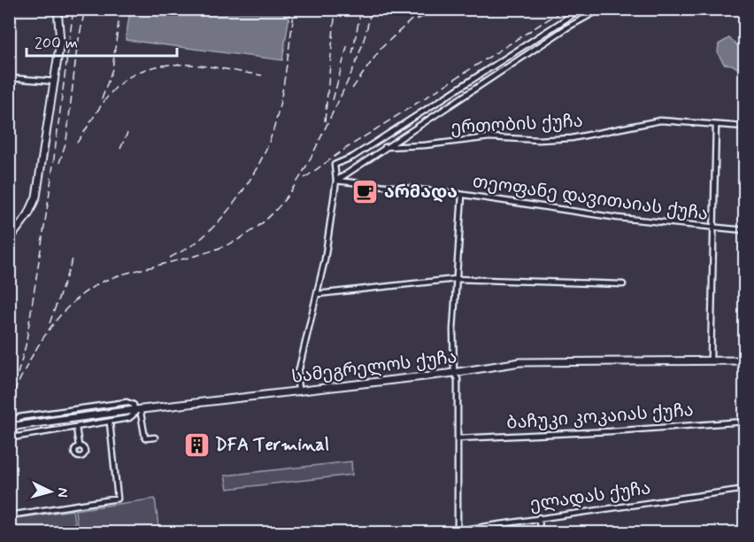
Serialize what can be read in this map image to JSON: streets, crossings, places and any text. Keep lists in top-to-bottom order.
{
  "streets": {
    "main road": ["სამეგრელოს ქუჩა"],
    "street": [
      "ერთობის ქუჩა",
      "თეოფანე დავითაიას ქუჩა",
      "ბაჩუკი კოკაიას ქუჩა",
      "ელადას ქუჩა"
    ]
  },
  "places": {
    "cafe": ["არმადა"],
    "building": ["DFA Terminal"]
  },
  "scale_bar": "200 m",
  "north": "right"
}
